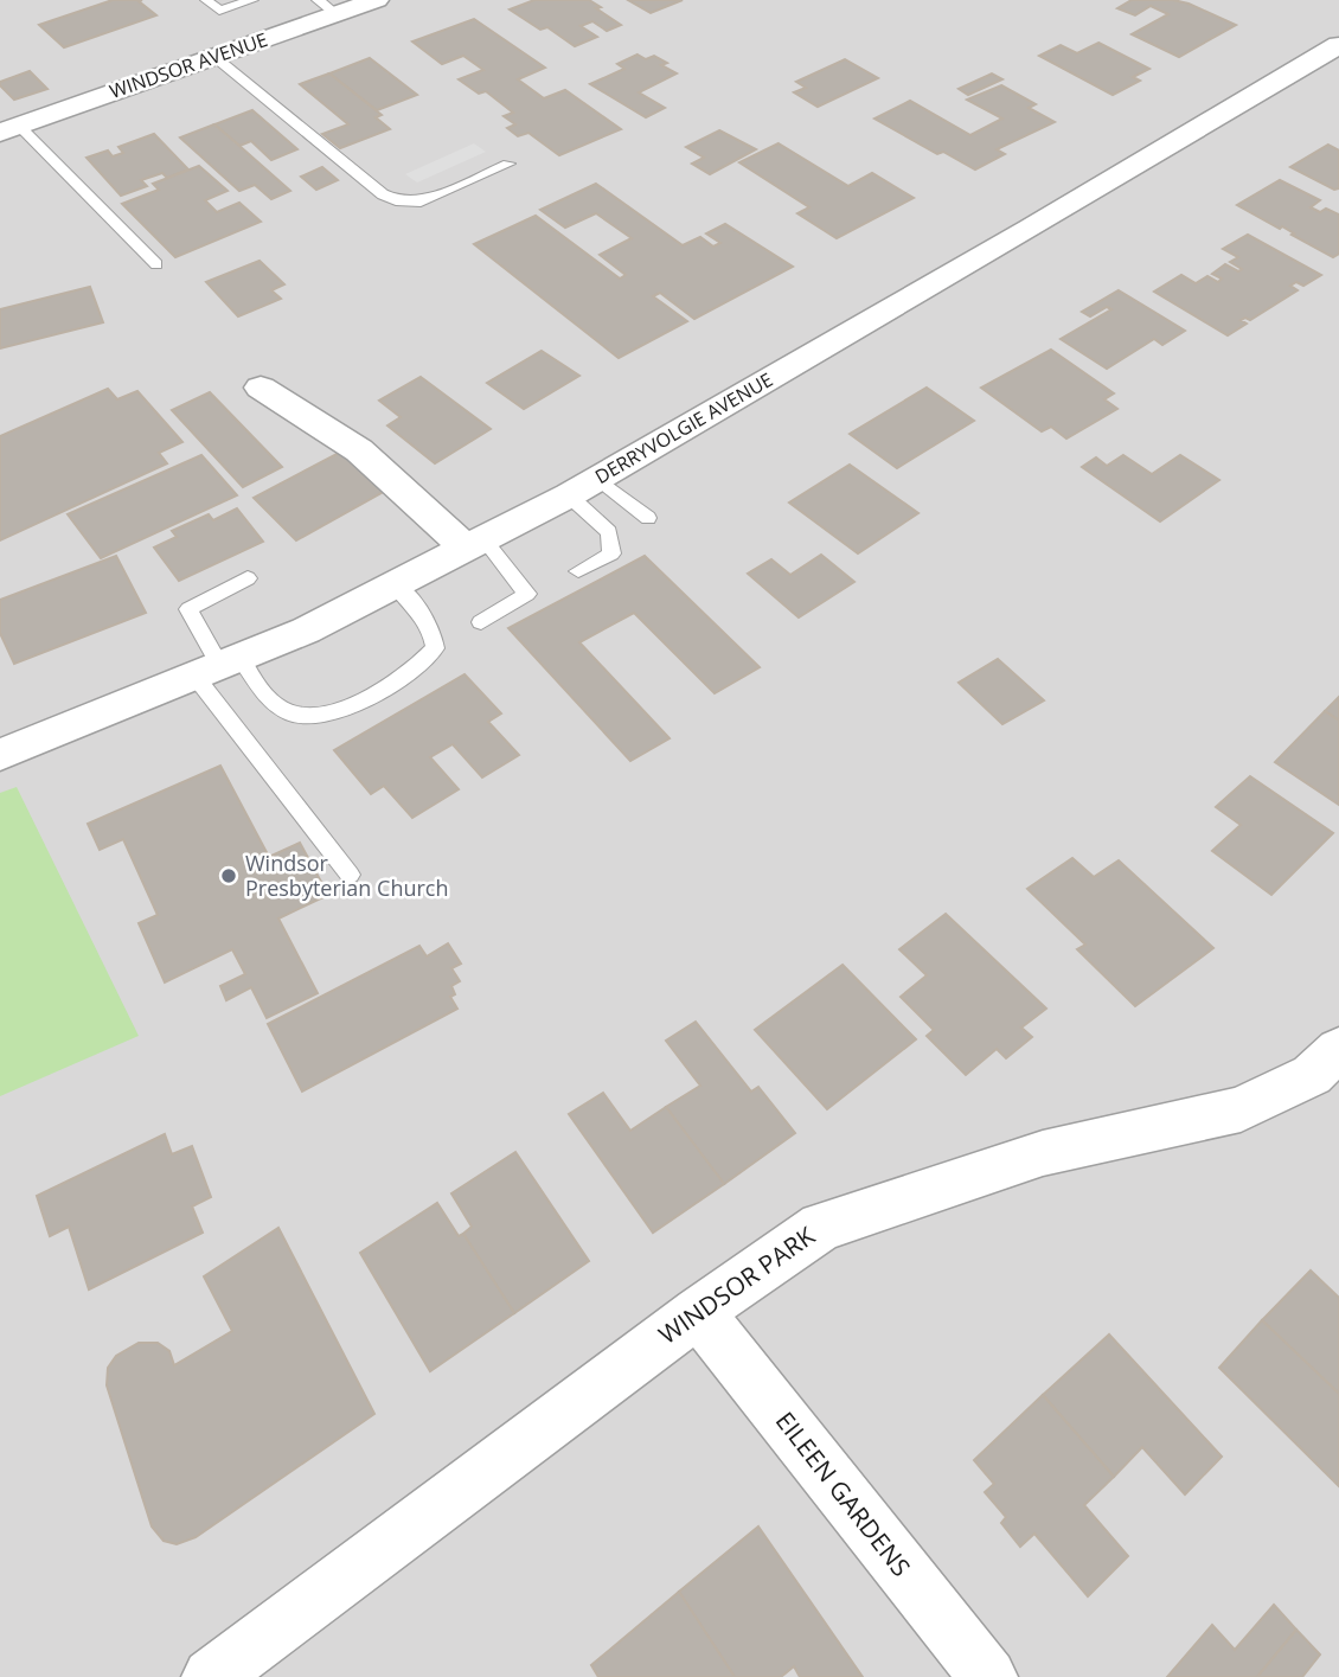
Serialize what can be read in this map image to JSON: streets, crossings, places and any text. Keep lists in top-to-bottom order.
{
  "streets": {
    "street": [
      "WINDSOR AVENUE",
      "DERRYVOLGIE AVENUE",
      "WINDSOR PARK",
      "EILEEN GARDENS"
    ]
  },
  "crossings": [
    ["WINDSOR PARK", "EILEEN GARDENS"]
  ],
  "places": ["Windsor Presbyterian Church"]
}
